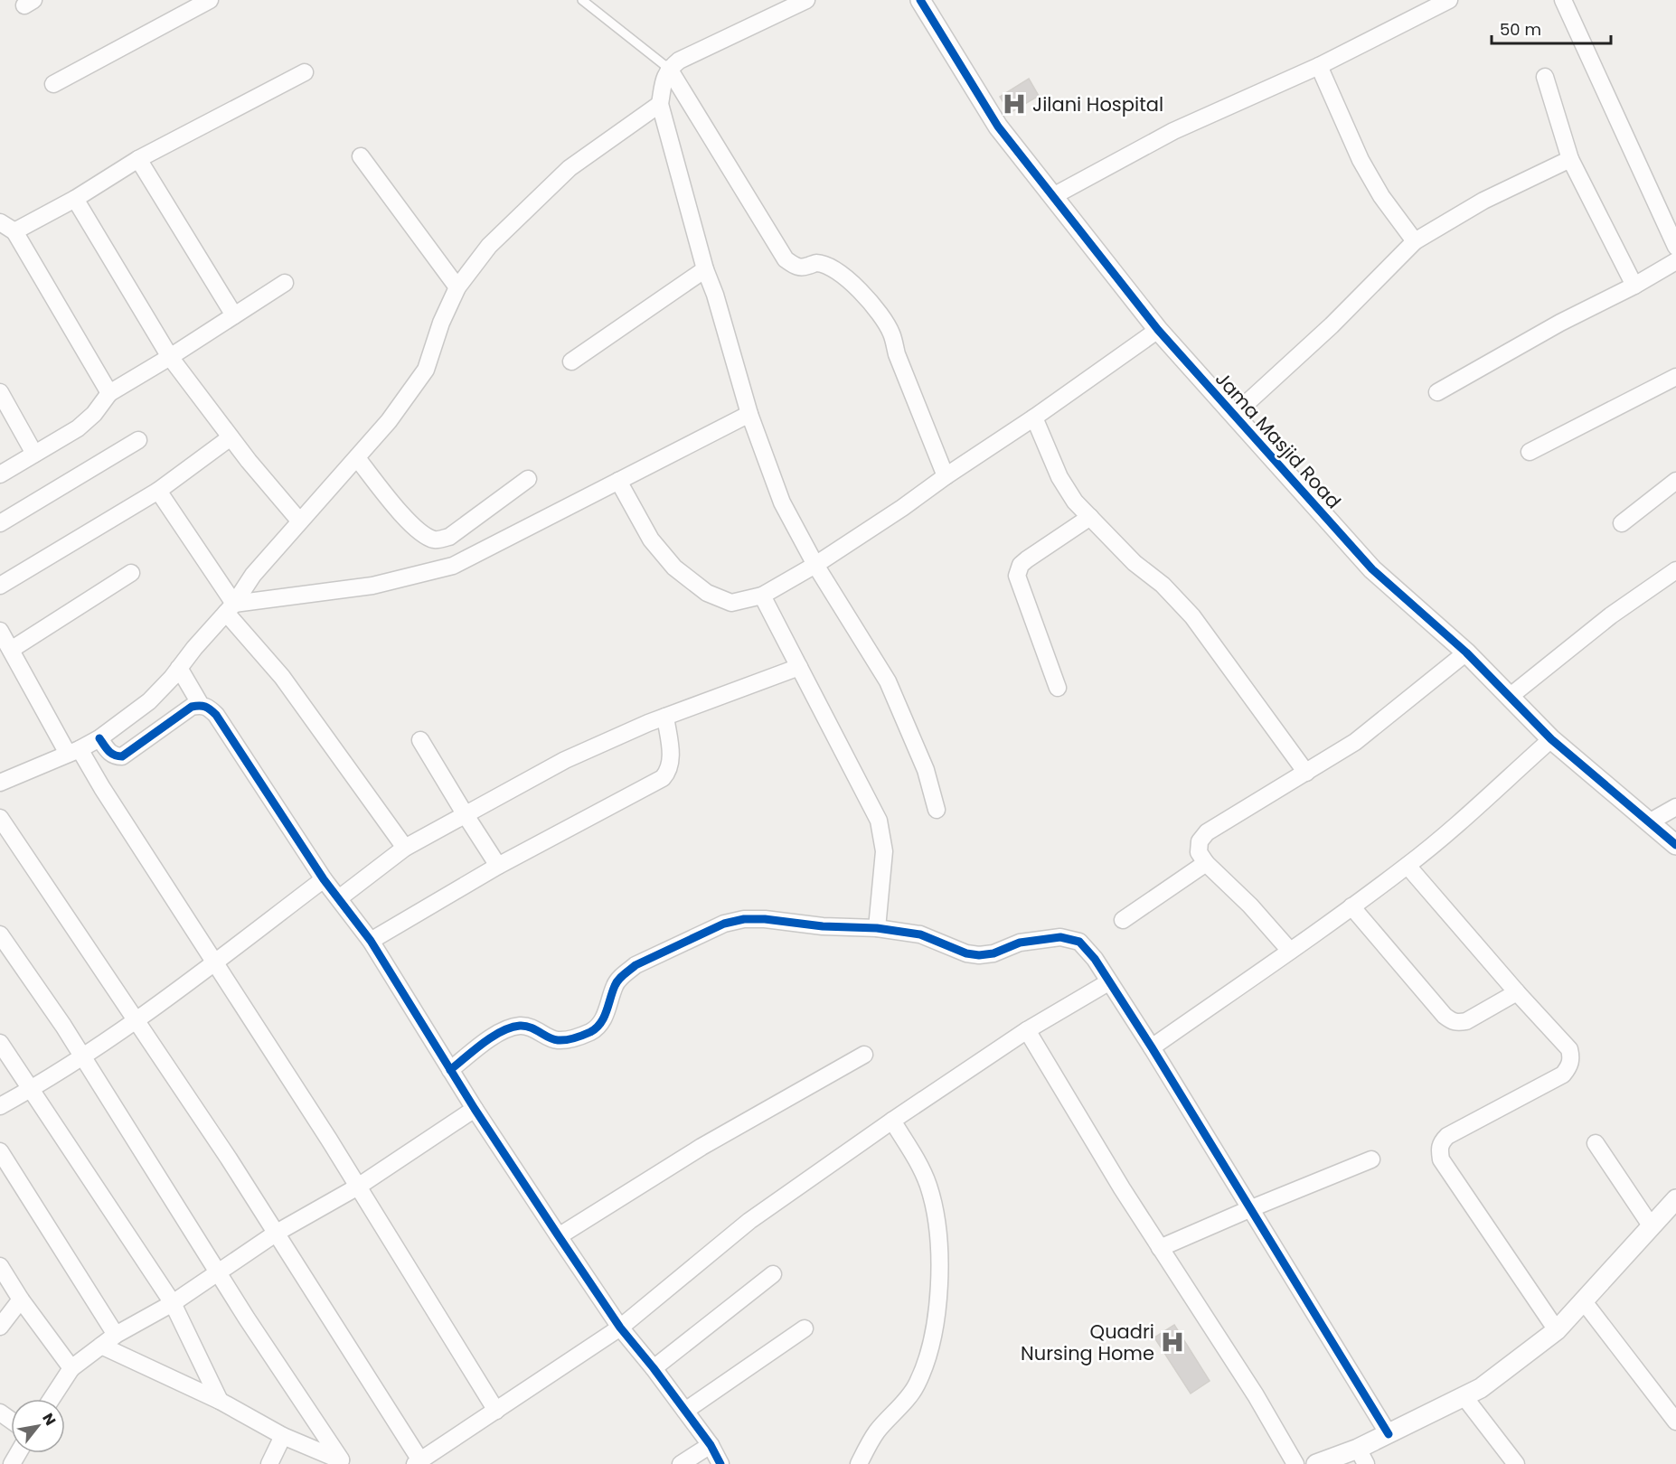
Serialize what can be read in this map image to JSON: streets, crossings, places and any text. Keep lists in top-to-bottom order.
{
  "streets": {
    "street": ["Jama Masjid Road"]
  },
  "places": {
    "hospital": ["Jilani Hospital", "Quadri Nursing Home"]
  },
  "scale_bar": "50 m",
  "north": "top right"
}
